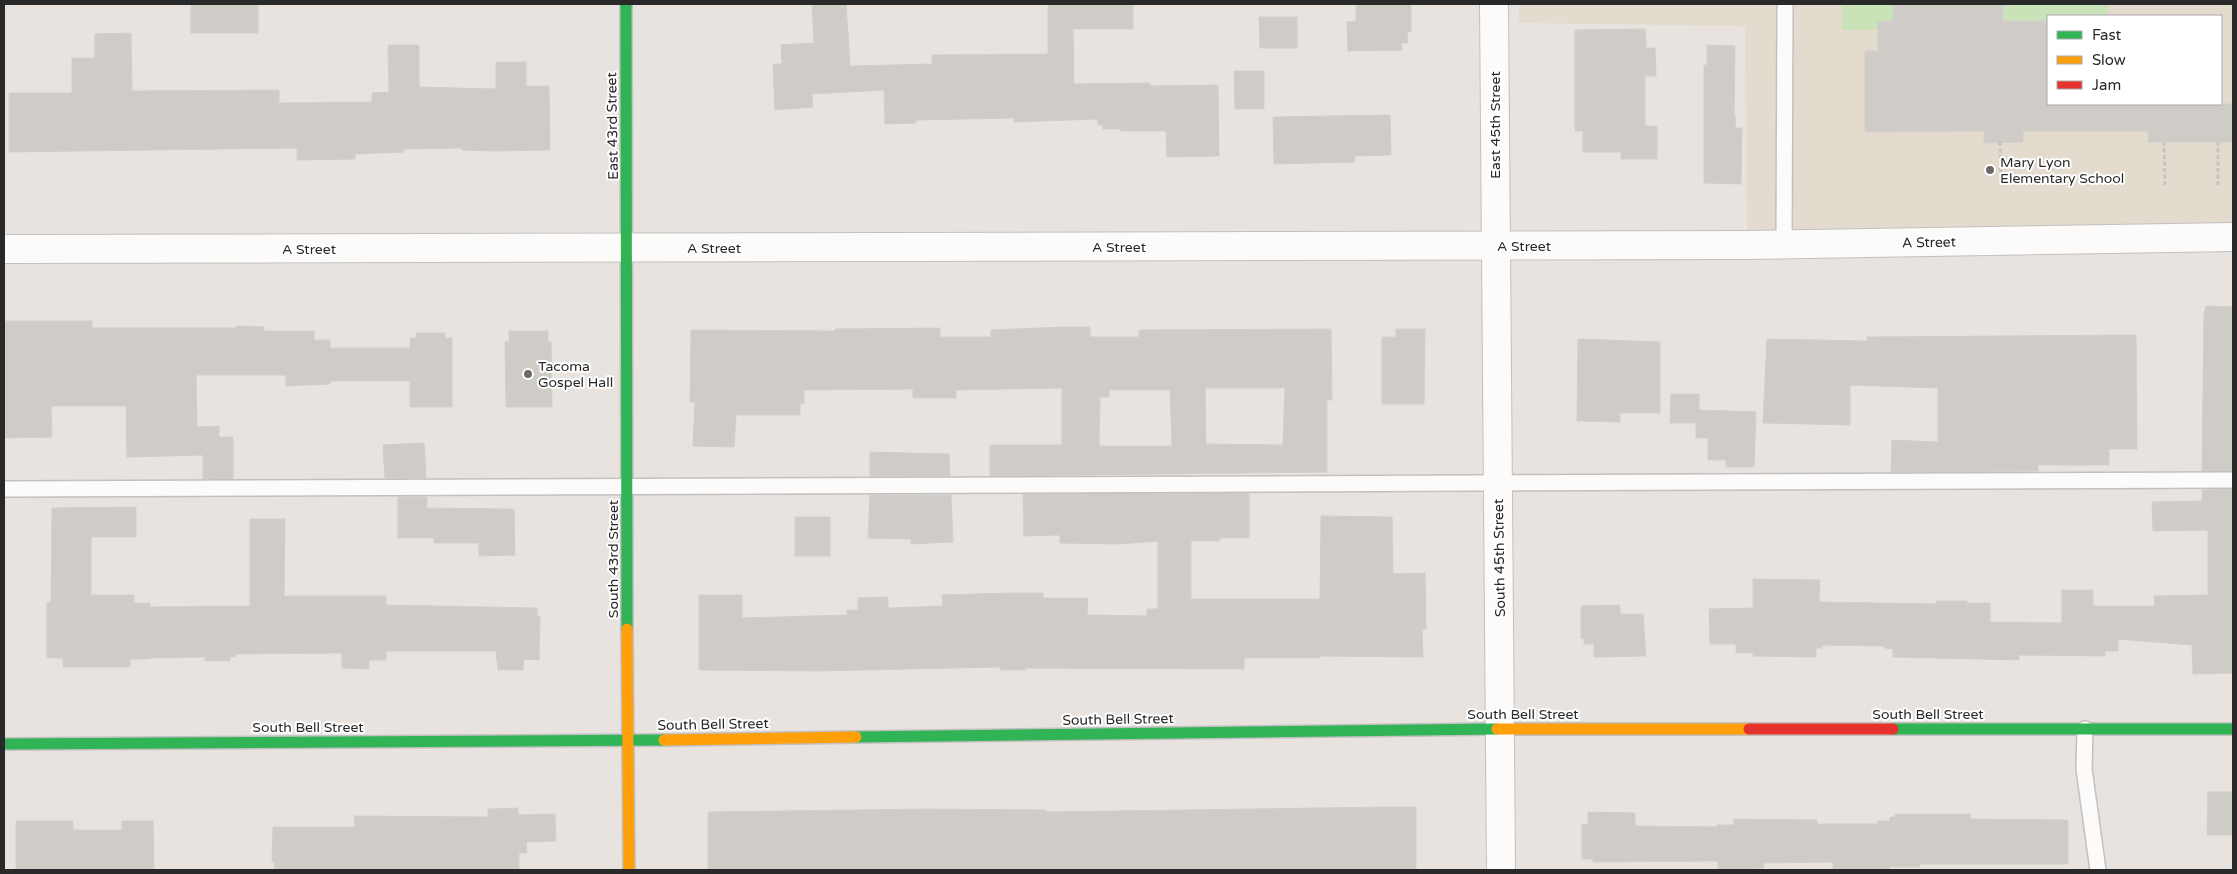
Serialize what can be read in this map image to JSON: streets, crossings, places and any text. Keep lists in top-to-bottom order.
{
  "streets": {
    "street": [
      "East 45th Street",
      "East 43rd Street",
      "A Street",
      "South 45th Street",
      "South 43rd Street",
      "South Bell Street"
    ]
  },
  "crossings": [
    ["East 45th Street", "A Street"],
    ["East 45th Street", "South 45th Street"],
    ["East 43rd Street", "A Street"],
    ["East 43rd Street", "South 43rd Street"],
    ["A Street", "South 45th Street"],
    ["A Street", "South 43rd Street"],
    ["South 45th Street", "South Bell Street"],
    ["South 43rd Street", "South Bell Street"]
  ],
  "places": ["Mary Lyon Elementary School", "Tacoma Gospel Hall"],
  "legend": ["Fast", "Slow", "Jam"]
}
